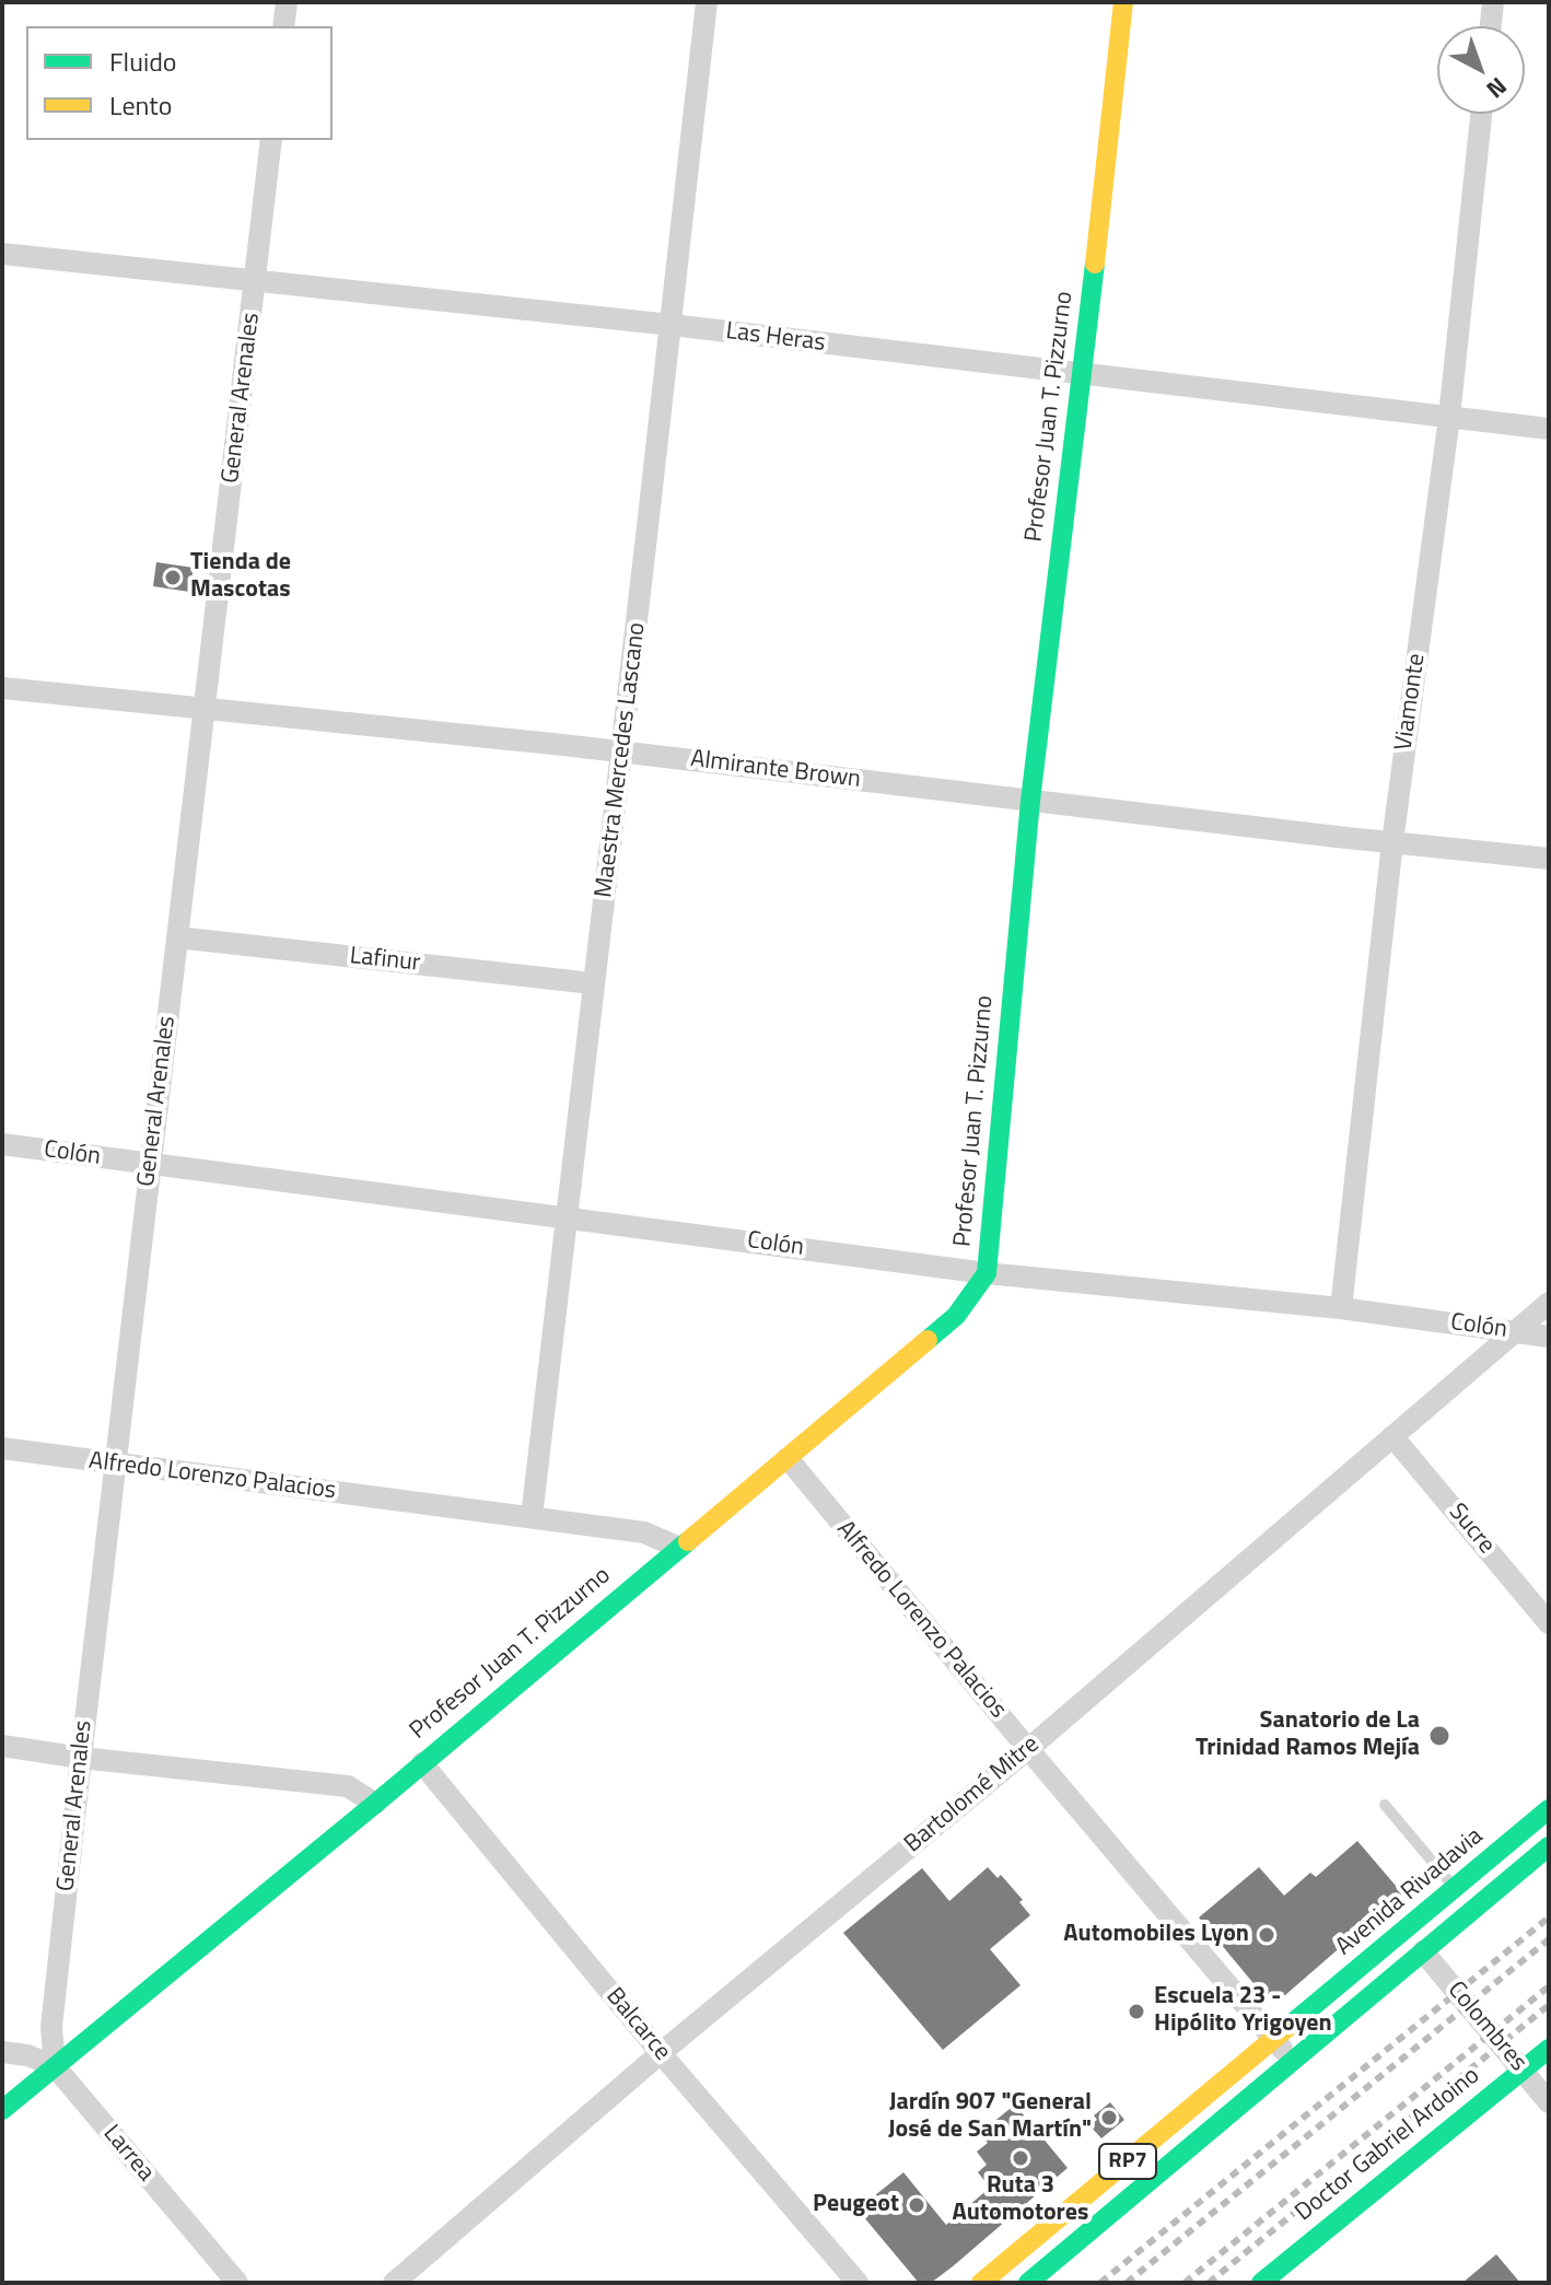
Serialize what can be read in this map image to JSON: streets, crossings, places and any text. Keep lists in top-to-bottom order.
{
  "streets": {
    "street": [
      "Las Heras",
      "General Arenales",
      "Profesor Juan T. Pizzurno",
      "Viamonte",
      "Maestra Mercedes Lascano",
      "Almirante Brown",
      "Lafinur",
      "Colón",
      "Alfredo Lorenzo Palacios",
      "Sucre",
      "Bartolomé Mitre",
      "Avenida Rivadavia",
      "Balcarce",
      "Colombres",
      "Doctor Gabriel Ardoino",
      "Larrea",
      "RP7"
    ]
  },
  "crossings": [
    ["Las Heras", "General Arenales"],
    ["Las Heras", "Profesor Juan T. Pizzurno"],
    ["Las Heras", "Viamonte"],
    ["Las Heras", "Maestra Mercedes Lascano"],
    ["General Arenales", "Profesor Juan T. Pizzurno"],
    ["General Arenales", "Almirante Brown"],
    ["General Arenales", "Lafinur"],
    ["General Arenales", "Colón"],
    ["General Arenales", "Alfredo Lorenzo Palacios"],
    ["General Arenales", "Larrea"],
    ["Profesor Juan T. Pizzurno", "Almirante Brown"],
    ["Profesor Juan T. Pizzurno", "Colón"],
    ["Profesor Juan T. Pizzurno", "Alfredo Lorenzo Palacios"],
    ["Profesor Juan T. Pizzurno", "Balcarce"],
    ["Profesor Juan T. Pizzurno", "Larrea"],
    ["Viamonte", "Almirante Brown"],
    ["Viamonte", "Colón"],
    ["Maestra Mercedes Lascano", "Almirante Brown"],
    ["Maestra Mercedes Lascano", "Lafinur"],
    ["Maestra Mercedes Lascano", "Colón"],
    ["Maestra Mercedes Lascano", "Alfredo Lorenzo Palacios"],
    ["Colón", "Bartolomé Mitre"],
    ["Alfredo Lorenzo Palacios", "Bartolomé Mitre"],
    ["Alfredo Lorenzo Palacios", "Avenida Rivadavia"],
    ["Alfredo Lorenzo Palacios", "RP7"],
    ["Sucre", "Bartolomé Mitre"],
    ["Bartolomé Mitre", "Balcarce"],
    ["Colombres", "Doctor Gabriel Ardoino"],
    ["Colombres", "RP7"]
  ],
  "places": [
    "Tienda de Mascotas",
    "Sanatorio de La Trinidad Ramos Mejía",
    "Automobiles Lyon",
    "Escuela 23 - Hipólito Yrigoyen",
    "Jardín 907 \"General José de San Martín\"",
    "Ruta 3 Automotores",
    "Peugeot"
  ],
  "legend": ["Fluido", "Lento"],
  "north": "bottom right"
}
